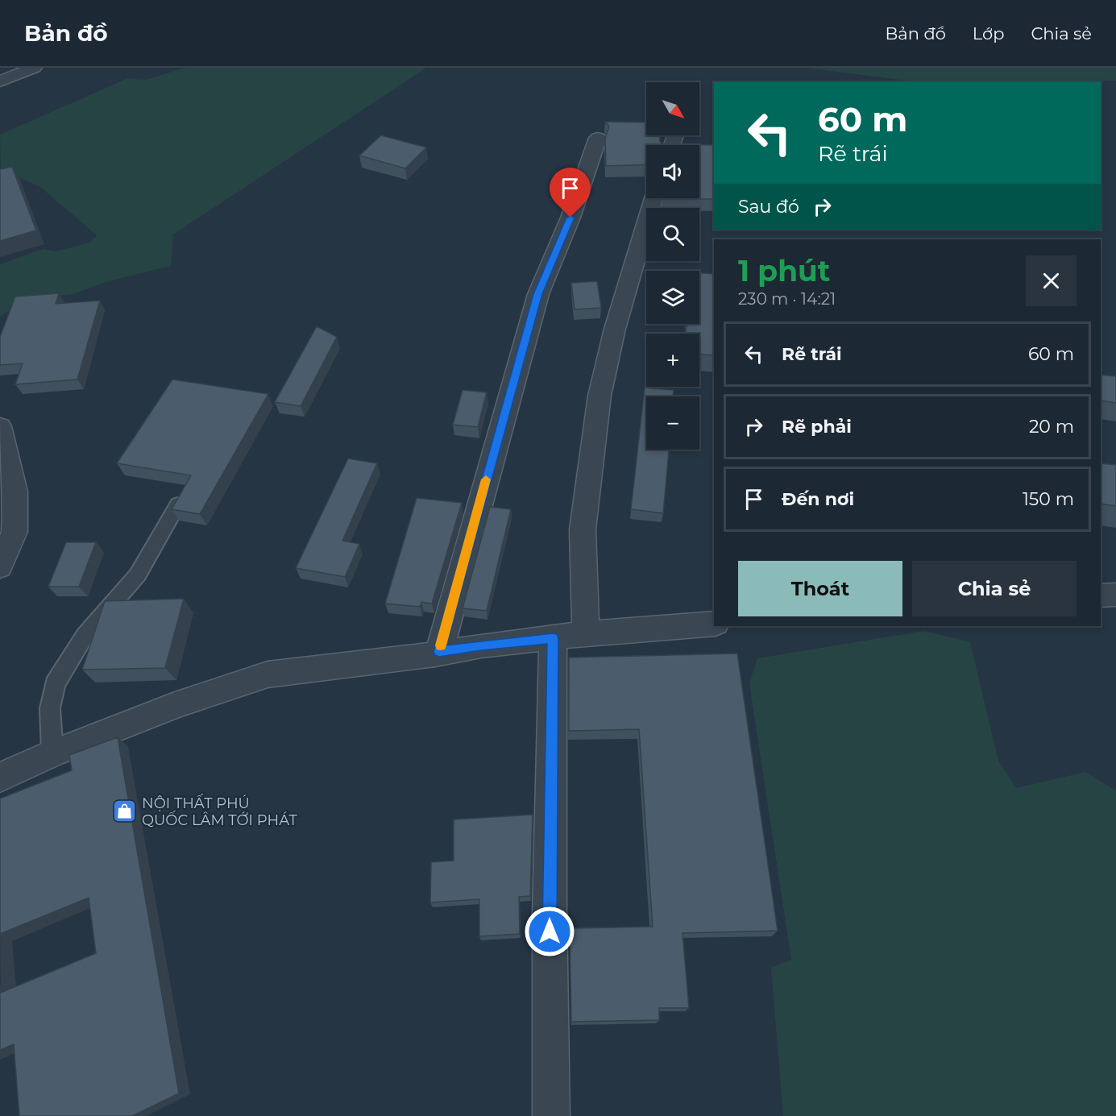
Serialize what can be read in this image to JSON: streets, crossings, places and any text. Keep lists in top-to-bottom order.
{
  "places": {
    "shop": ["NỘI THẤT PHÚ QUỐC LÂM TỚI PHÁT"]
  },
  "north": "bottom right",
  "page": {
    "header": "Bản đồ",
    "nav": ["Bản đồ", "Lớp", "Chia sẻ"],
    "map_buttons": ["+", "−"],
    "turn": ["60 m", "Rẽ trái"],
    "then": "Sau đó",
    "heading": ["1 phút", "230 m · 14:21"],
    "list": [
      {
        "name": "Rẽ trái",
        "value": "60 m"
      },
      {
        "name": "Rẽ phải",
        "value": "20 m"
      },
      {
        "name": "Đến nơi",
        "value": "150 m"
      }
    ],
    "buttons": ["Thoát", "Chia sẻ"]
  }
}
